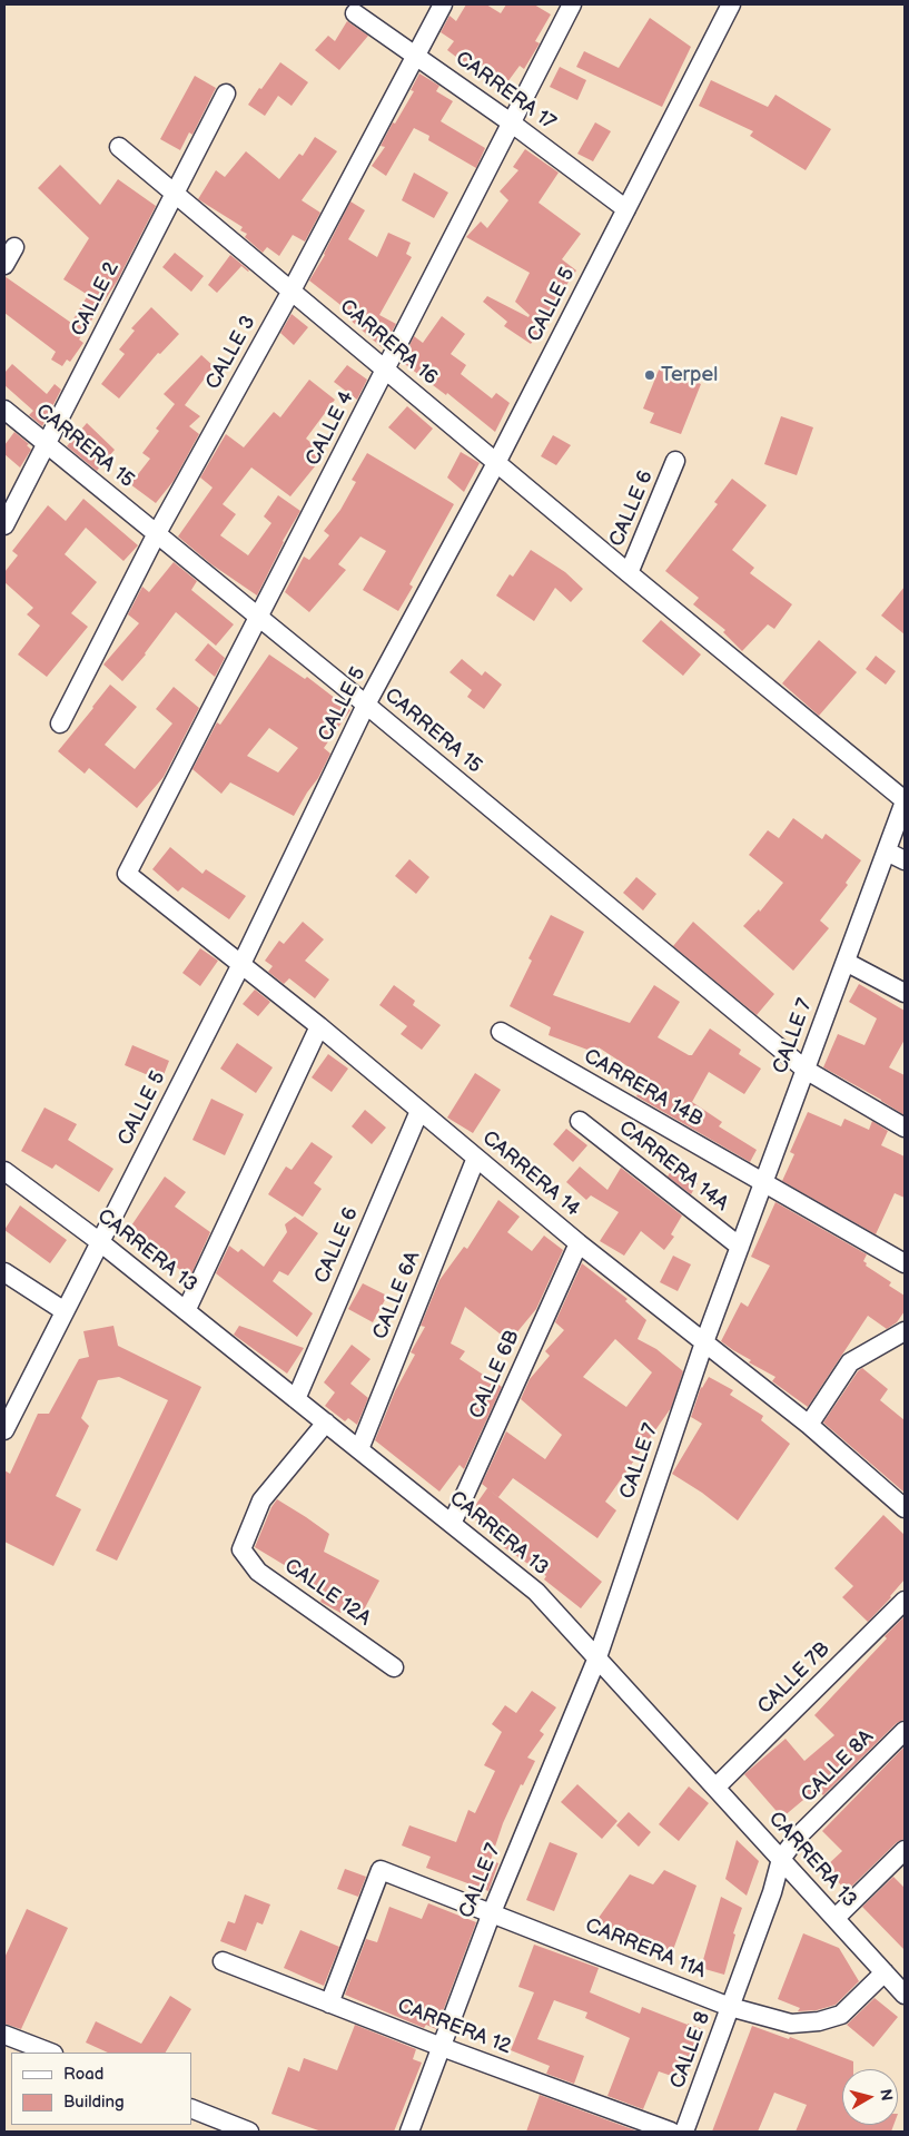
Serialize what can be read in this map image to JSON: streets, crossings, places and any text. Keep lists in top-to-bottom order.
{
  "streets": {
    "street": [
      "CARRERA 17",
      "CALLE 2",
      "CALLE 5",
      "CARRERA 16",
      "CALLE 3",
      "CALLE 4",
      "CARRERA 15",
      "CALLE 6",
      "CALLE 7",
      "CARRERA 14B",
      "CARRERA 14A",
      "CARRERA 14",
      "CARRERA 13",
      "CALLE 6A",
      "CALLE 6B",
      "CALLE 12A",
      "CALLE 7B",
      "CALLE 8A",
      "CARRERA 11A",
      "CARRERA 12",
      "CALLE 8"
    ]
  },
  "crossings": [
    ["CARRERA 17", "CALLE 5"],
    ["CARRERA 17", "CALLE 3"],
    ["CARRERA 17", "CALLE 4"],
    ["CALLE 2", "CARRERA 16"],
    ["CALLE 2", "CARRERA 15"],
    ["CALLE 5", "CARRERA 16"],
    ["CALLE 5", "CARRERA 15"],
    ["CALLE 5", "CARRERA 14"],
    ["CALLE 5", "CARRERA 13"],
    ["CARRERA 16", "CALLE 3"],
    ["CARRERA 16", "CALLE 4"],
    ["CARRERA 16", "CALLE 6"],
    ["CARRERA 16", "CALLE 7"],
    ["CALLE 3", "CARRERA 15"],
    ["CALLE 4", "CARRERA 15"],
    ["CALLE 4", "CARRERA 14"],
    ["CARRERA 15", "CALLE 7"],
    ["CALLE 6", "CARRERA 14"],
    ["CALLE 6", "CARRERA 13"],
    ["CALLE 7", "CARRERA 14B"],
    ["CALLE 7", "CARRERA 14A"],
    ["CALLE 7", "CARRERA 14"],
    ["CALLE 7", "CARRERA 13"],
    ["CALLE 7", "CARRERA 11A"],
    ["CALLE 7", "CARRERA 12"],
    ["CARRERA 14", "CALLE 6A"],
    ["CARRERA 14", "CALLE 6B"],
    ["CARRERA 13", "CALLE 6A"],
    ["CARRERA 13", "CALLE 6B"],
    ["CARRERA 13", "CALLE 12A"],
    ["CARRERA 13", "CALLE 7B"],
    ["CARRERA 13", "CALLE 8A"],
    ["CARRERA 13", "CARRERA 11A"],
    ["CARRERA 13", "CALLE 8"],
    ["CALLE 8A", "CALLE 8"],
    ["CARRERA 11A", "CARRERA 12"],
    ["CARRERA 11A", "CALLE 8"]
  ],
  "places": ["Terpel"],
  "legend": ["Road", "Building"],
  "north": "right"
}
